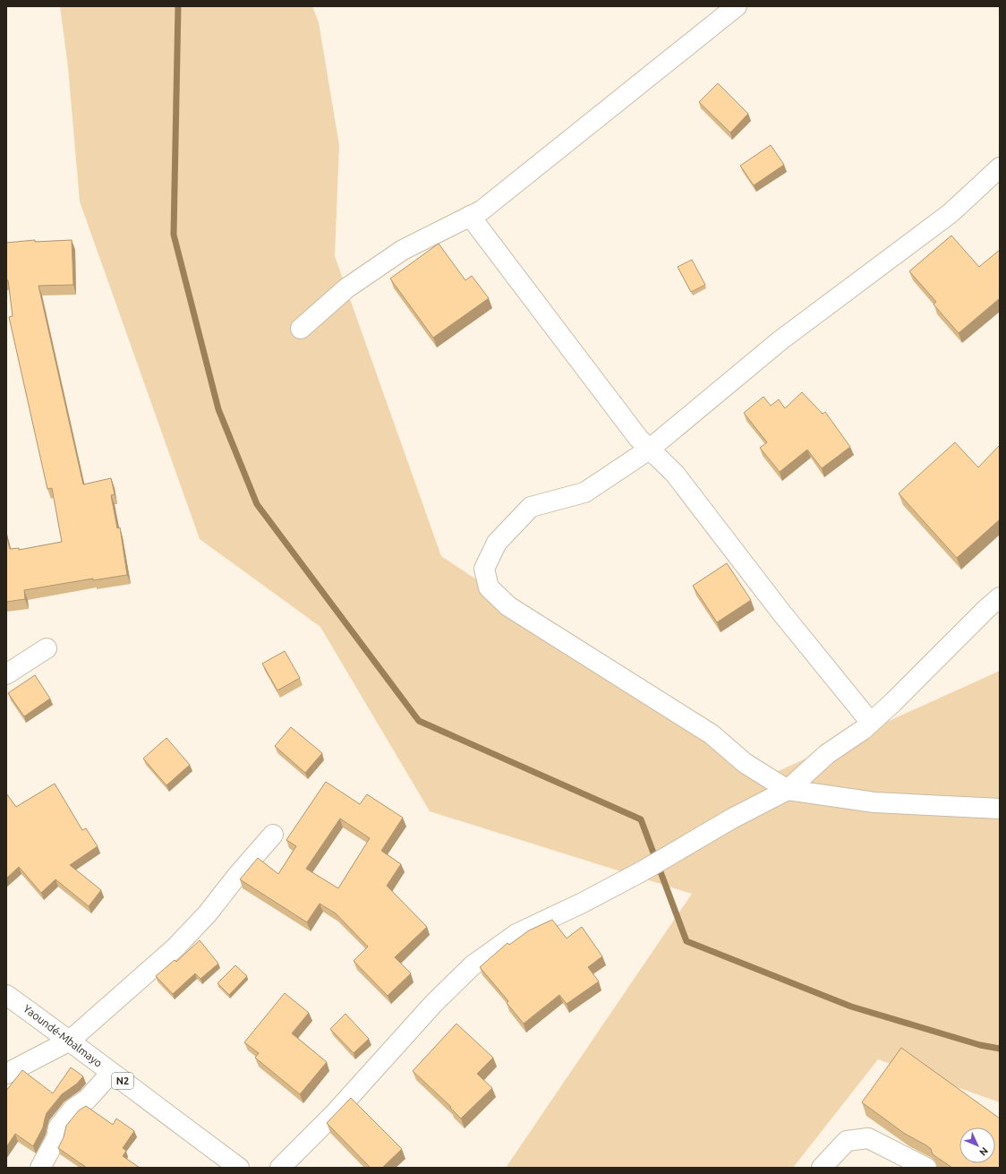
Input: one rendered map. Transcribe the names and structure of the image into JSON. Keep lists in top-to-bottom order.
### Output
{
  "streets": {
    "main road": ["Yaoundé-Mbalmayo", "N2"]
  },
  "north": "bottom right"
}
